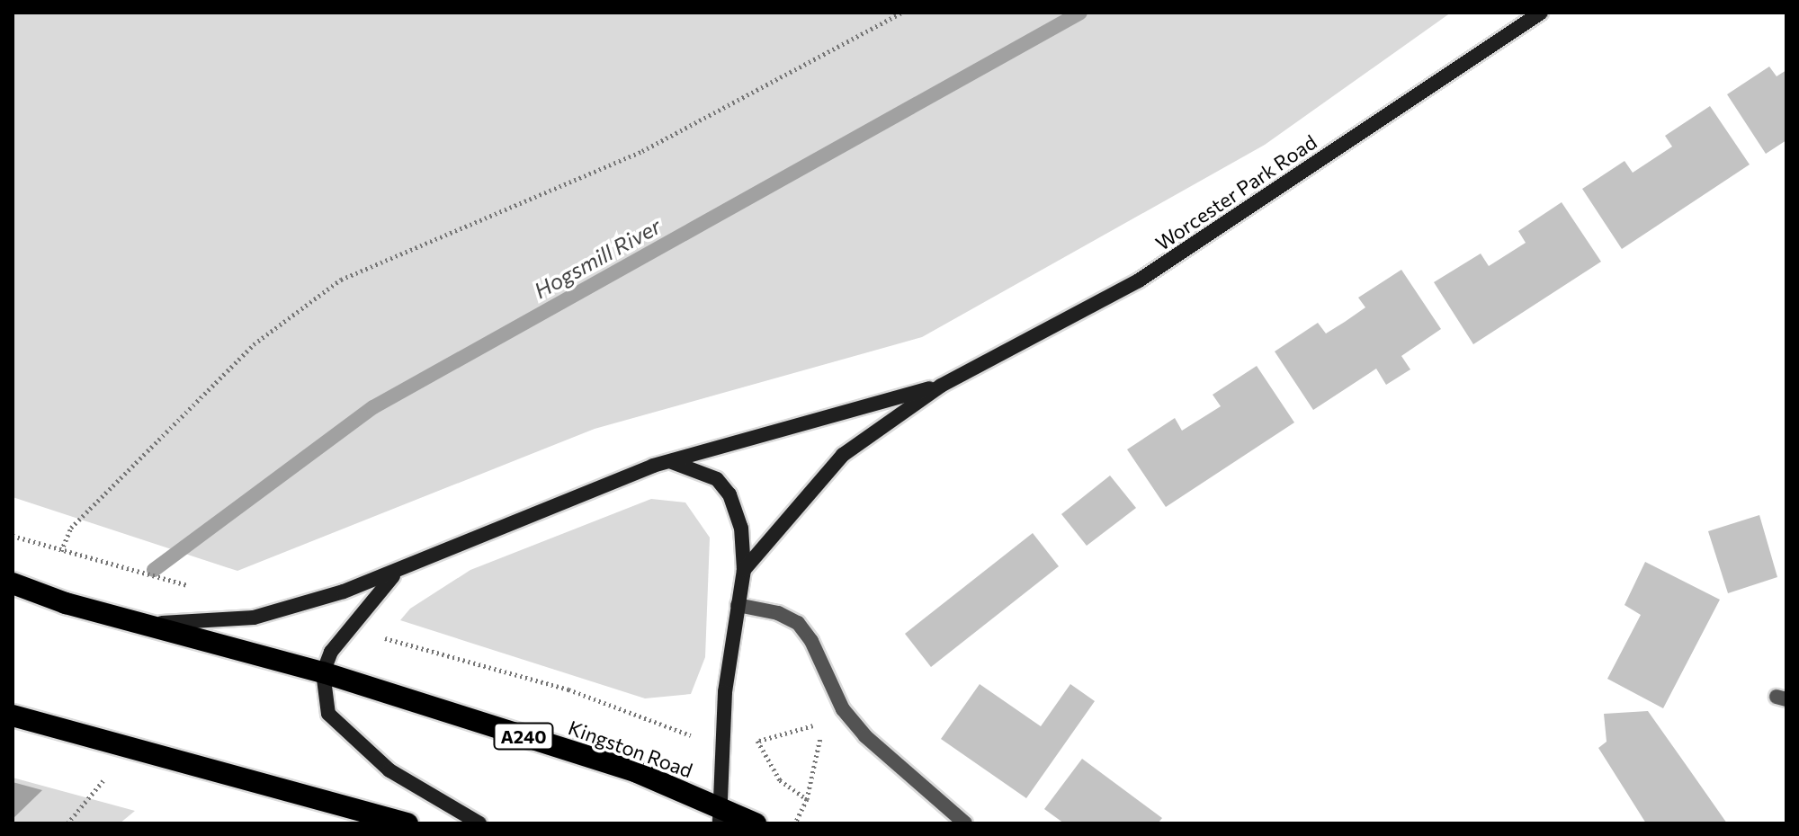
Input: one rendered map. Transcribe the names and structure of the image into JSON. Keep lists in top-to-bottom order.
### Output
{
  "streets": {
    "highway": ["A240", "Kingston Road"],
    "main road": ["Worcester Park Road"]
  },
  "crossings": [
    ["A240", "Kingston Road"]
  ],
  "water": ["Hogsmill River"]
}
